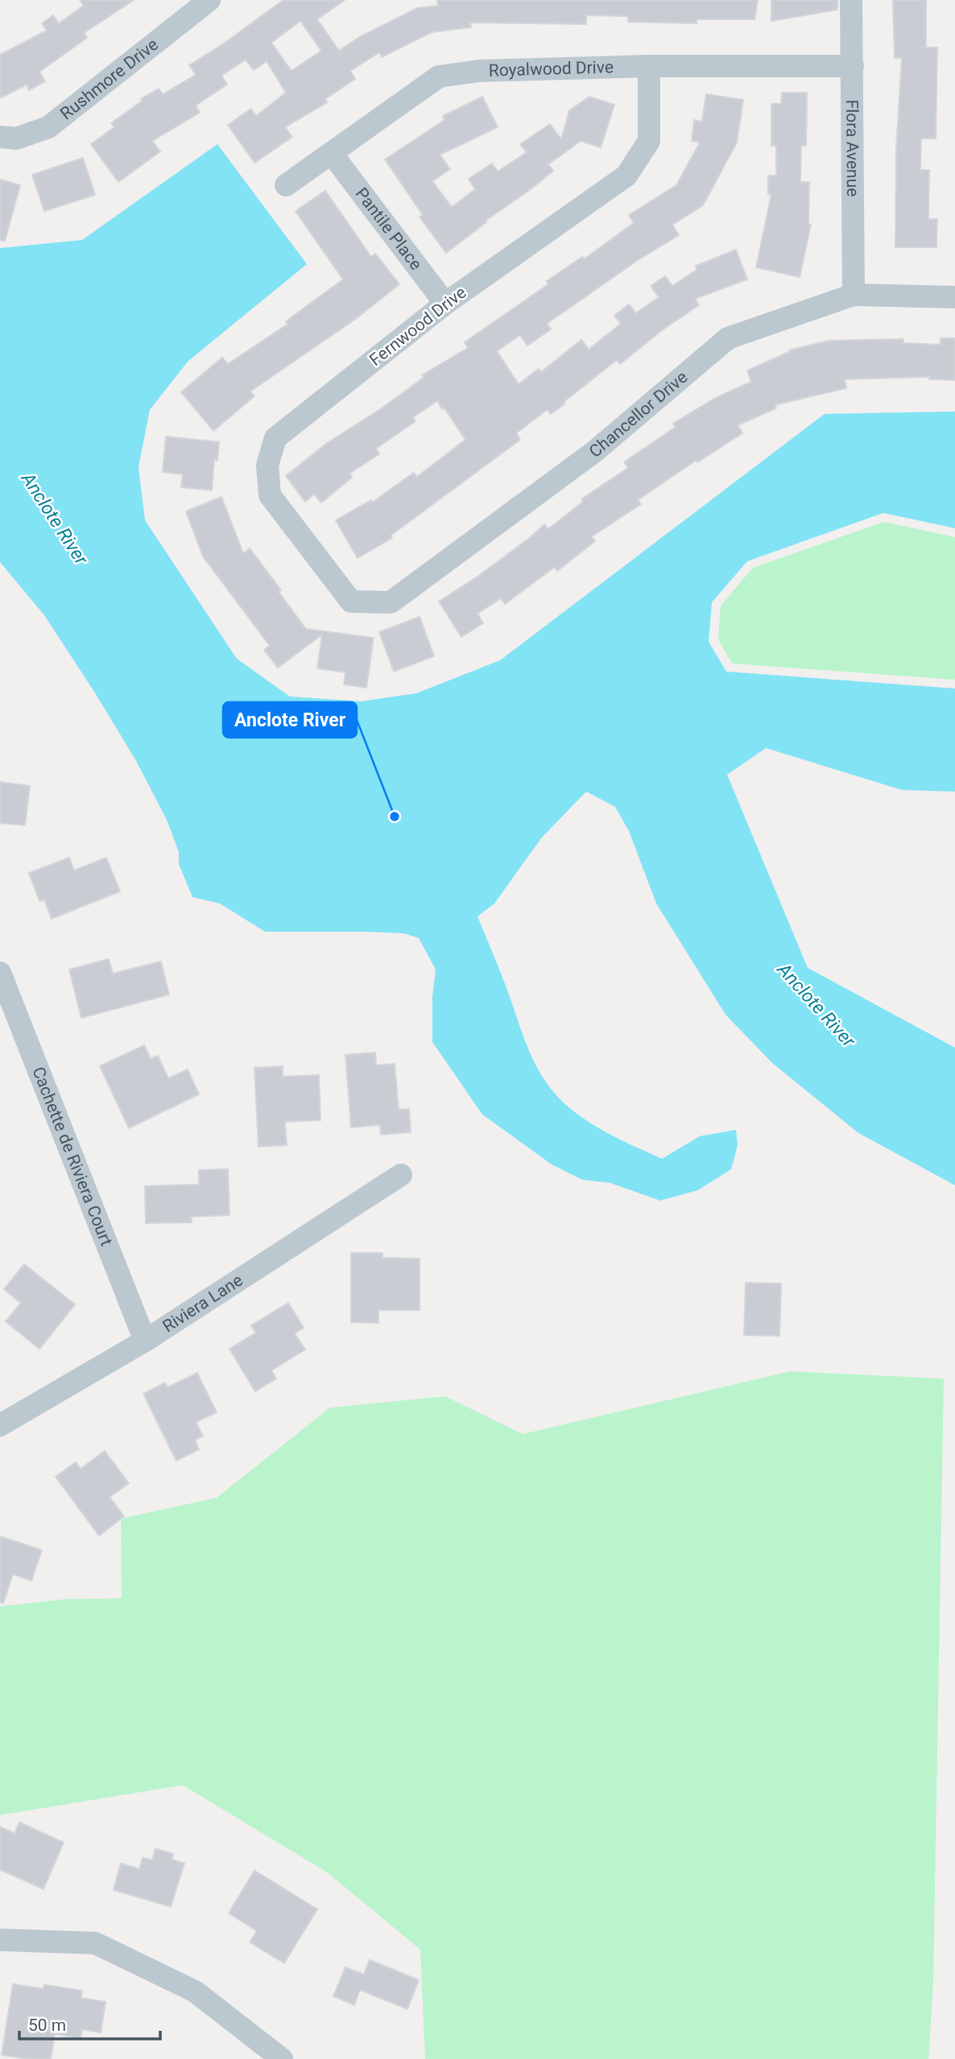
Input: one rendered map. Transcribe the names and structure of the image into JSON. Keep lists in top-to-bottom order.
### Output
{
  "streets": {
    "street": [
      "Royalwood Drive",
      "Rushmore Drive",
      "Flora Avenue",
      "Pantile Place",
      "Fernwood Drive",
      "Chancellor Drive",
      "Cachette de Riviera Court",
      "Riviera Lane"
    ]
  },
  "crossings": [
    ["Royalwood Drive", "Flora Avenue"],
    ["Royalwood Drive", "Pantile Place"],
    ["Royalwood Drive", "Fernwood Drive"],
    ["Flora Avenue", "Chancellor Drive"],
    ["Pantile Place", "Fernwood Drive"],
    ["Fernwood Drive", "Chancellor Drive"],
    ["Cachette de Riviera Court", "Riviera Lane"]
  ],
  "water": ["Anclote River"],
  "places": ["Anclote River"],
  "scale_bar": "50 m"
}
